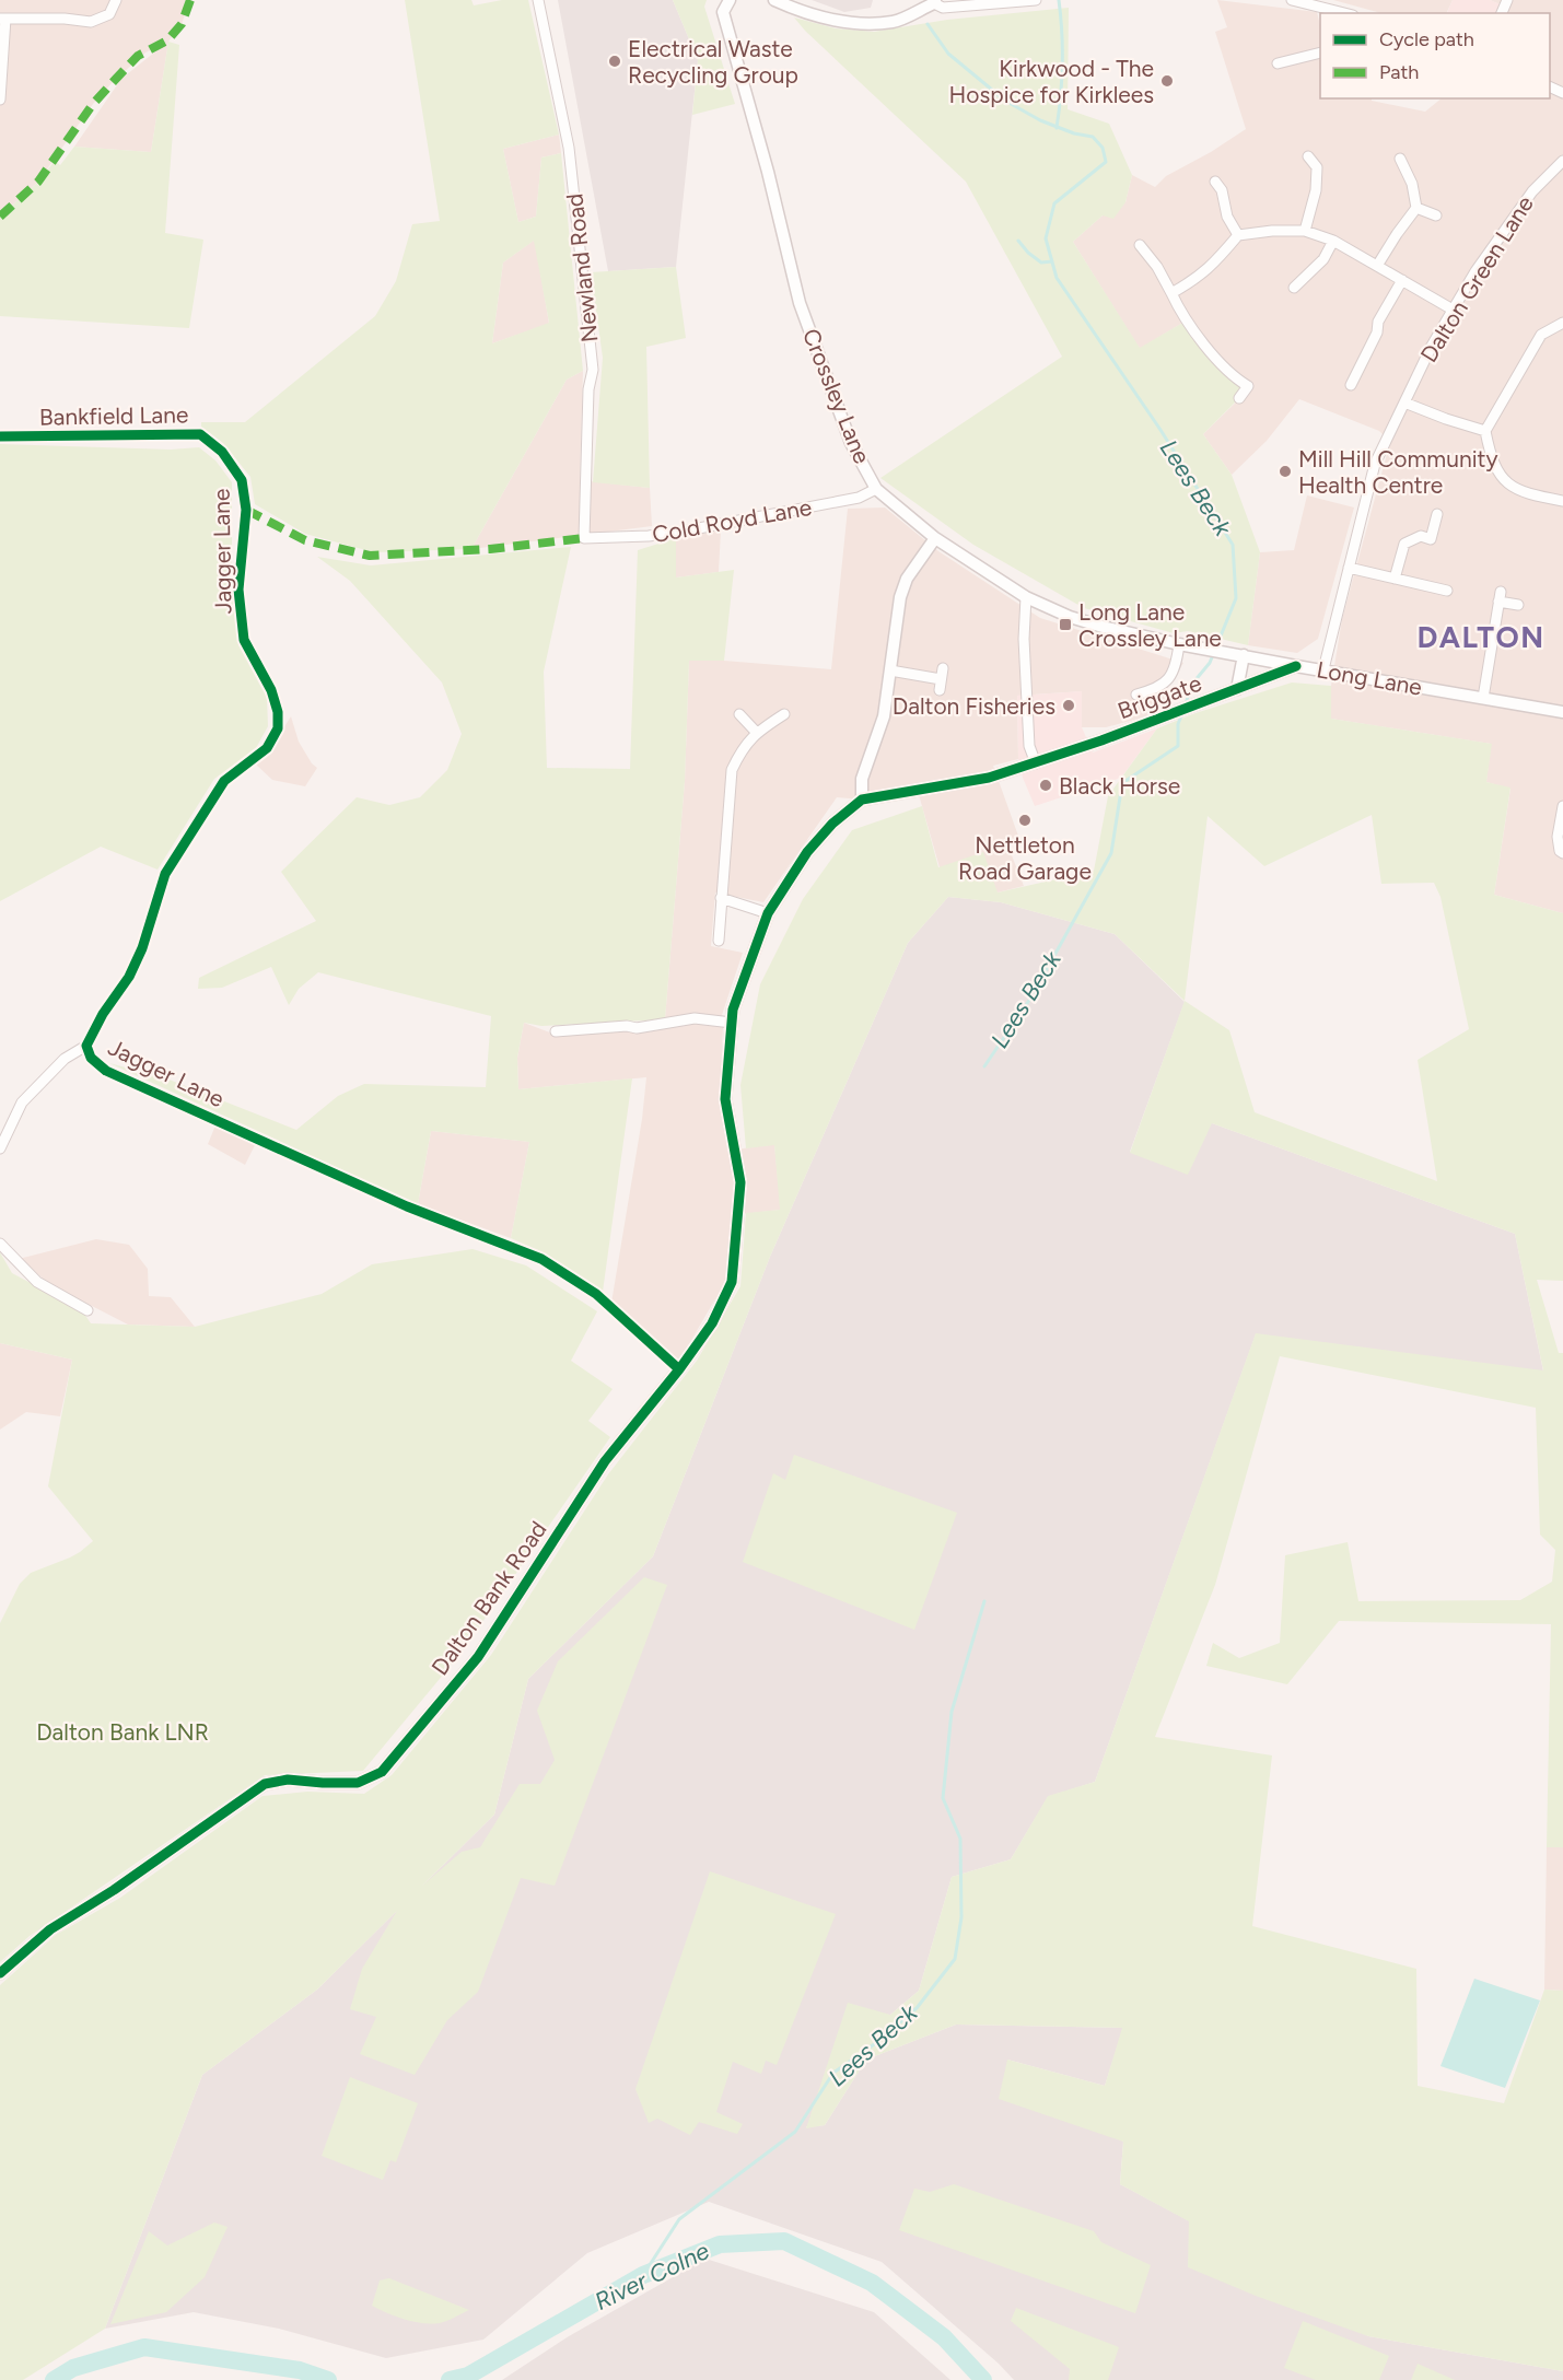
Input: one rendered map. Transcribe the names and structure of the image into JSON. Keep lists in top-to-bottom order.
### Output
{
  "streets": {
    "street": [
      "Newland Road",
      "Dalton Green Lane",
      "Crossley Lane",
      "Bankfield Lane",
      "Cold Royd Lane",
      "Jagger Lane",
      "Long Lane",
      "Briggate",
      "Dalton Bank Road"
    ]
  },
  "crossings": [
    ["Newland Road", "Cold Royd Lane"],
    ["Dalton Green Lane", "Long Lane"],
    ["Crossley Lane", "Cold Royd Lane"],
    ["Crossley Lane", "Long Lane"],
    ["Bankfield Lane", "Jagger Lane"],
    ["Jagger Lane", "Dalton Bank Road"],
    ["Long Lane", "Briggate"],
    ["Briggate", "Dalton Bank Road"]
  ],
  "districts": ["DALTON"],
  "water": ["Lees Beck", "River Colne"],
  "parks": ["Dalton Bank LNR"],
  "places": {
    "other": [
      "Electrical Waste Recycling Group",
      "Kirkwood - The Hospice for Kirklees",
      "Mill Hill Community Health Centre",
      "Dalton Fisheries",
      "Black Horse",
      "Nettleton Road Garage"
    ],
    "transit": ["Long Lane Crossley Lane"]
  },
  "legend": ["Cycle path", "Path"]
}
